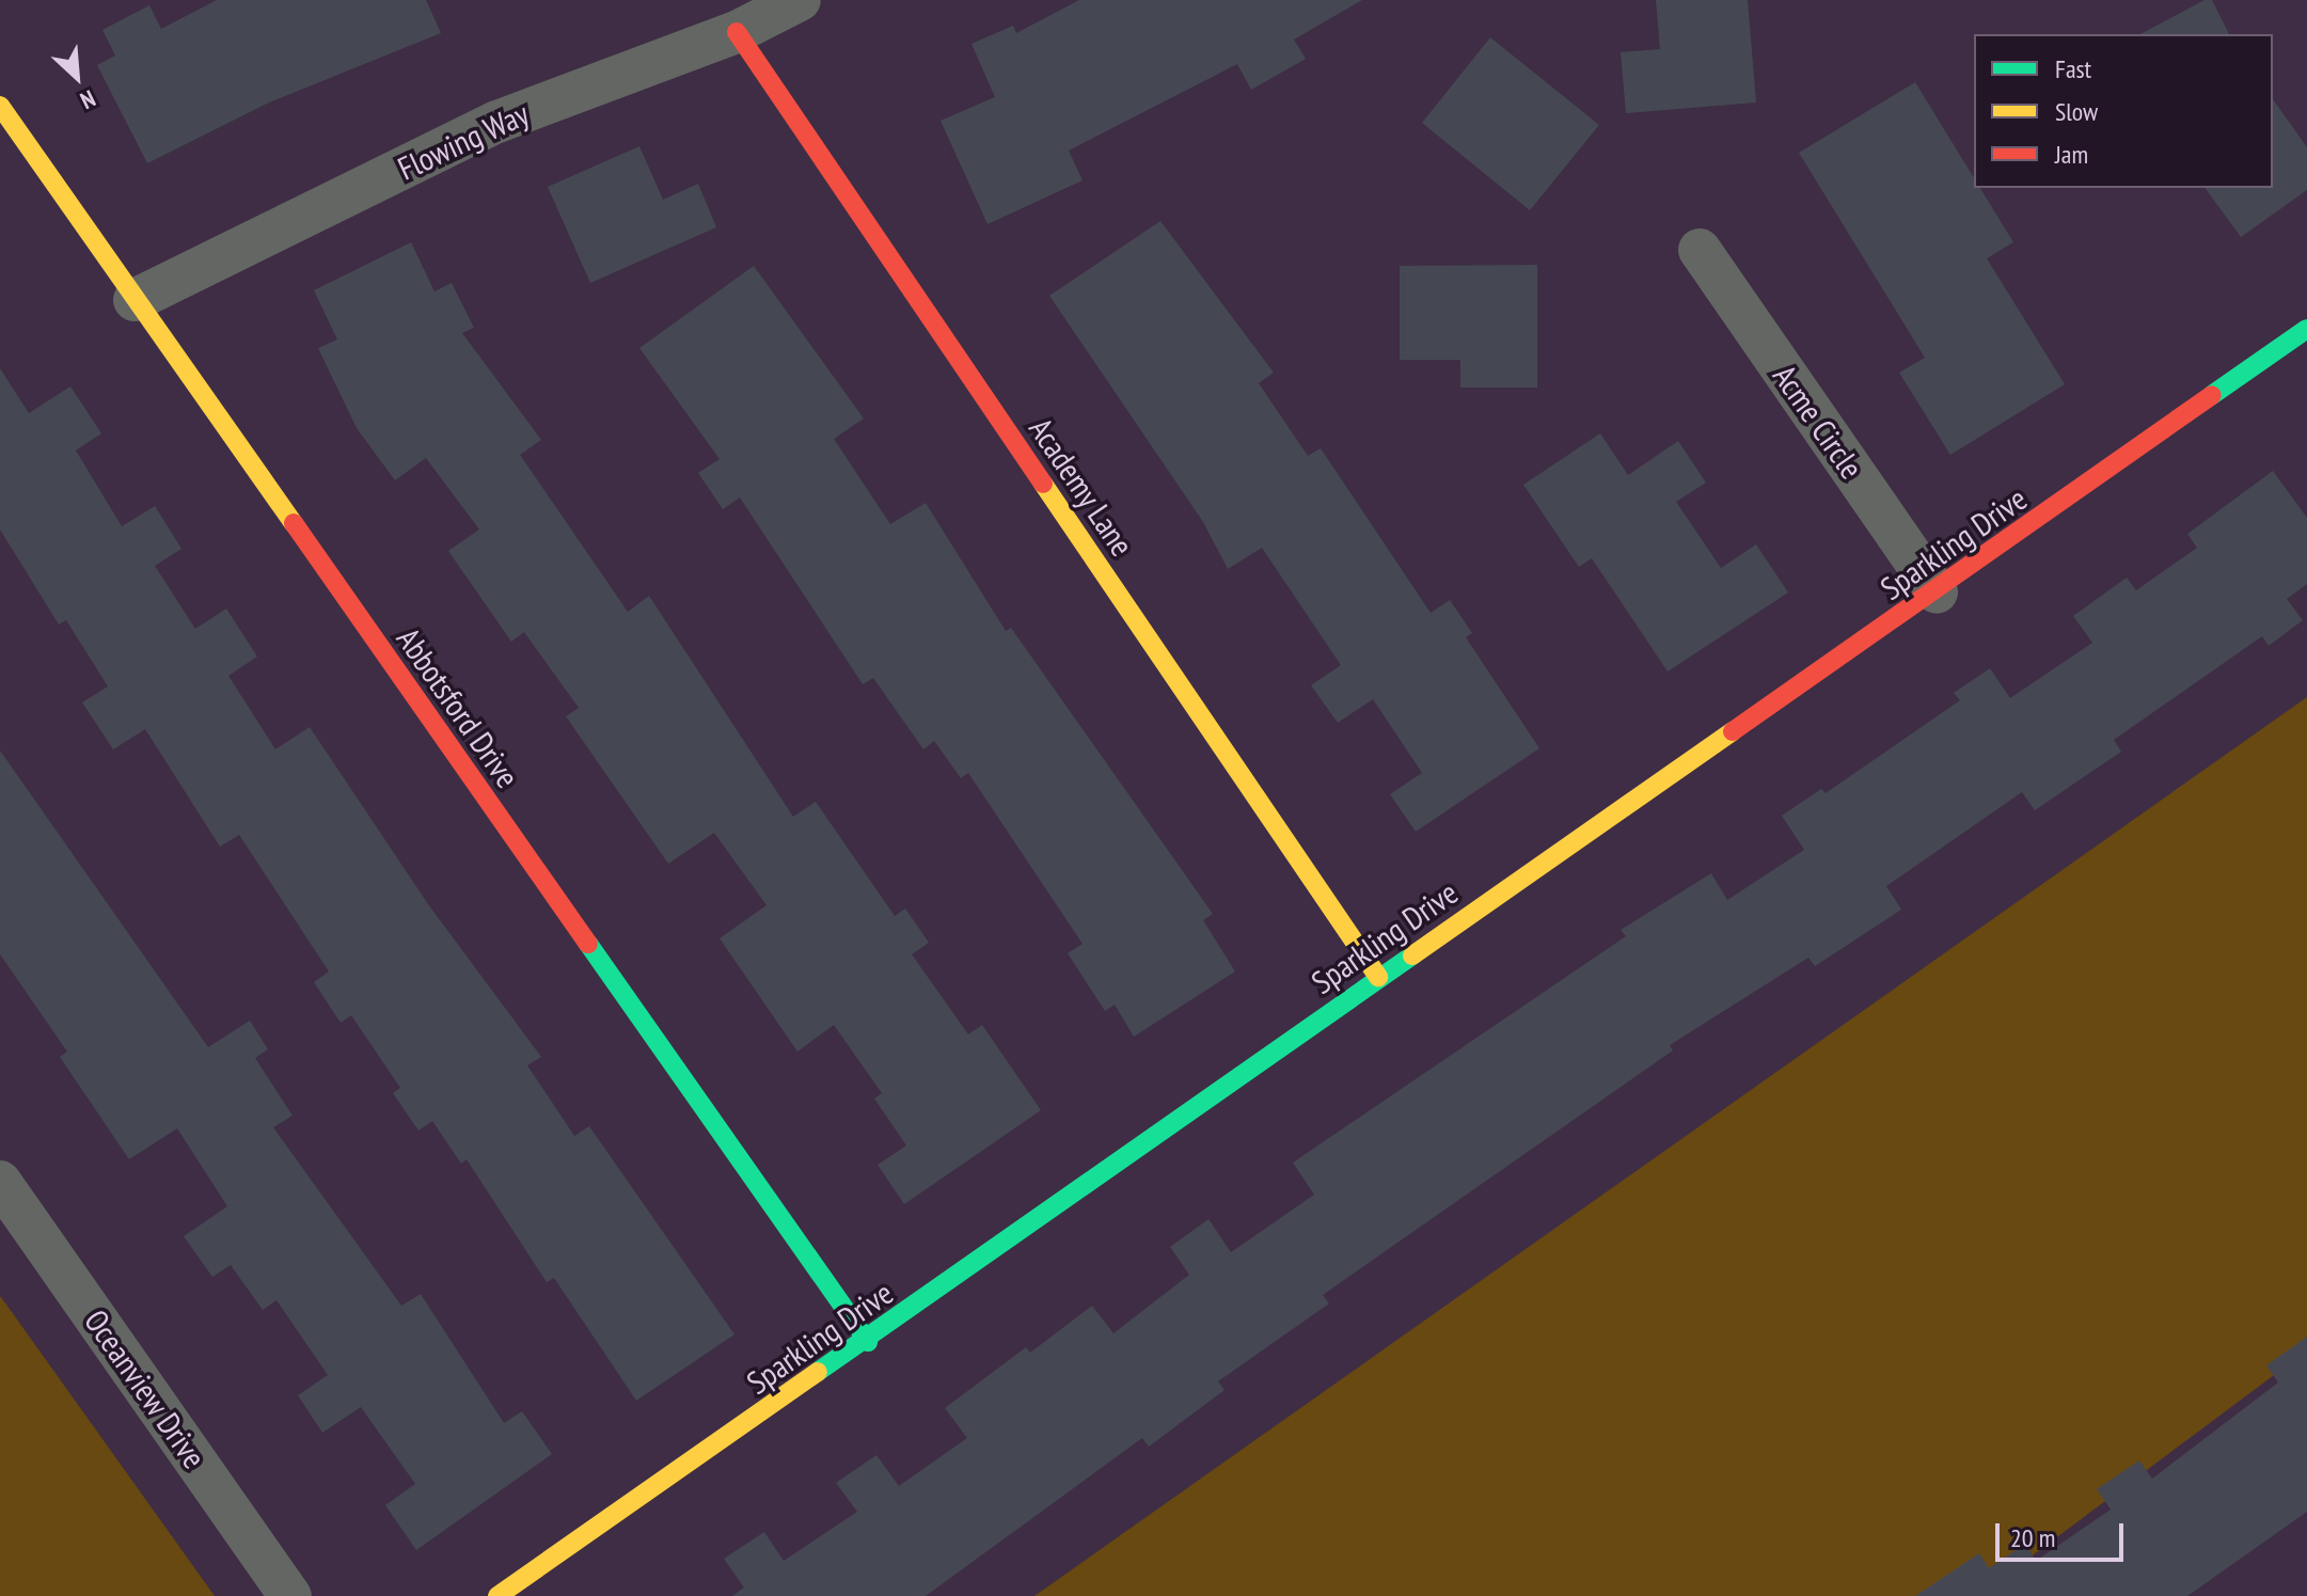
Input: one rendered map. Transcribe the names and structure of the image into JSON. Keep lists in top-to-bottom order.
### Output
{
  "streets": {
    "street": [
      "Flowing Way",
      "Acme Circle",
      "Academy Lane",
      "Sparkling Drive",
      "Abbotsford Drive",
      "Oceanview Drive"
    ]
  },
  "crossings": [
    ["Flowing Way", "Academy Lane"],
    ["Flowing Way", "Abbotsford Drive"],
    ["Acme Circle", "Sparkling Drive"],
    ["Academy Lane", "Sparkling Drive"],
    ["Sparkling Drive", "Abbotsford Drive"]
  ],
  "legend": ["Fast", "Slow", "Jam"],
  "scale_bar": "20 m",
  "north": "bottom right"
}
